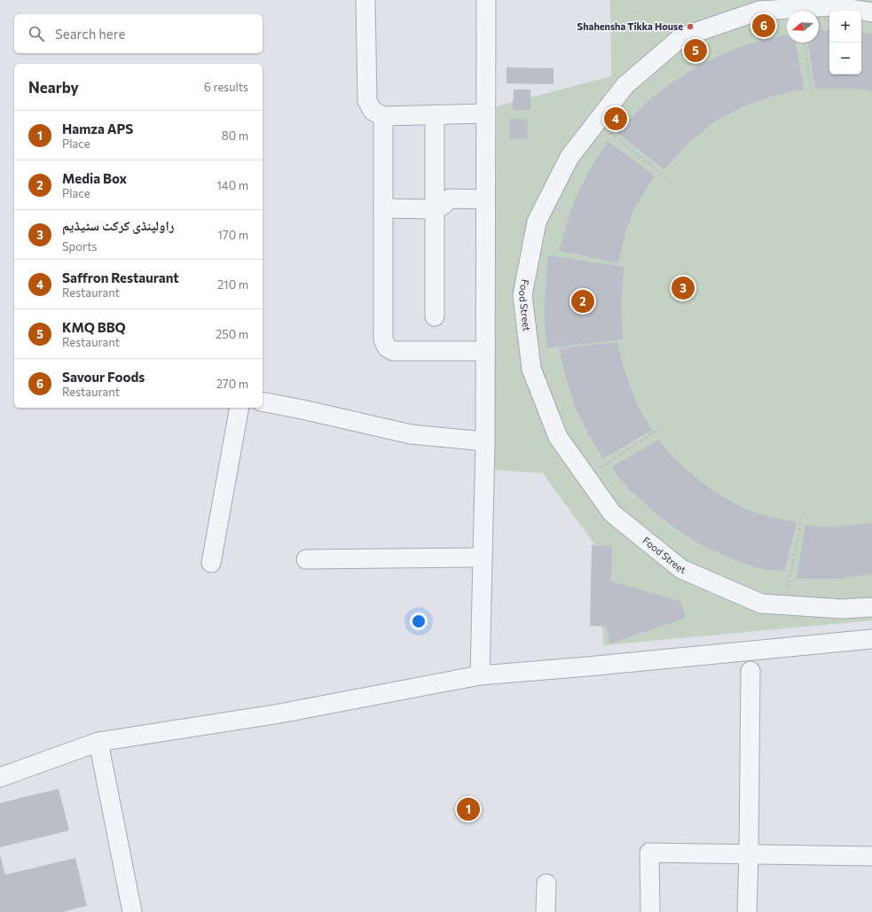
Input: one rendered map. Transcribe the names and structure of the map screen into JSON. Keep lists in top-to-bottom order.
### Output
{
  "streets": {
    "street": ["Food Street"]
  },
  "places": ["Shahensha Tikka House"],
  "north": "left",
  "page": {
    "map_buttons": ["+", "−"],
    "pins": [
      "6",
      "5",
      "4",
      "3",
      "2",
      "1"
    ],
    "search": "Search here",
    "heading": ["Nearby", "6 results"],
    "list": [
      {
        "mark": "1",
        "name": "Hamza APS",
        "note": "Place",
        "value": "80 m"
      },
      {
        "mark": "2",
        "name": "Media Box",
        "note": "Place",
        "value": "140 m"
      },
      {
        "mark": "3",
        "name": "راولپنڈی کرکٹ سٹیڈیم",
        "note": "Sports",
        "value": "170 m"
      },
      {
        "mark": "4",
        "name": "Saffron Restaurant",
        "note": "Restaurant",
        "value": "210 m"
      },
      {
        "mark": "5",
        "name": "KMQ BBQ",
        "note": "Restaurant",
        "value": "250 m"
      },
      {
        "mark": "6",
        "name": "Savour Foods",
        "note": "Restaurant",
        "value": "270 m"
      }
    ]
  }
}
